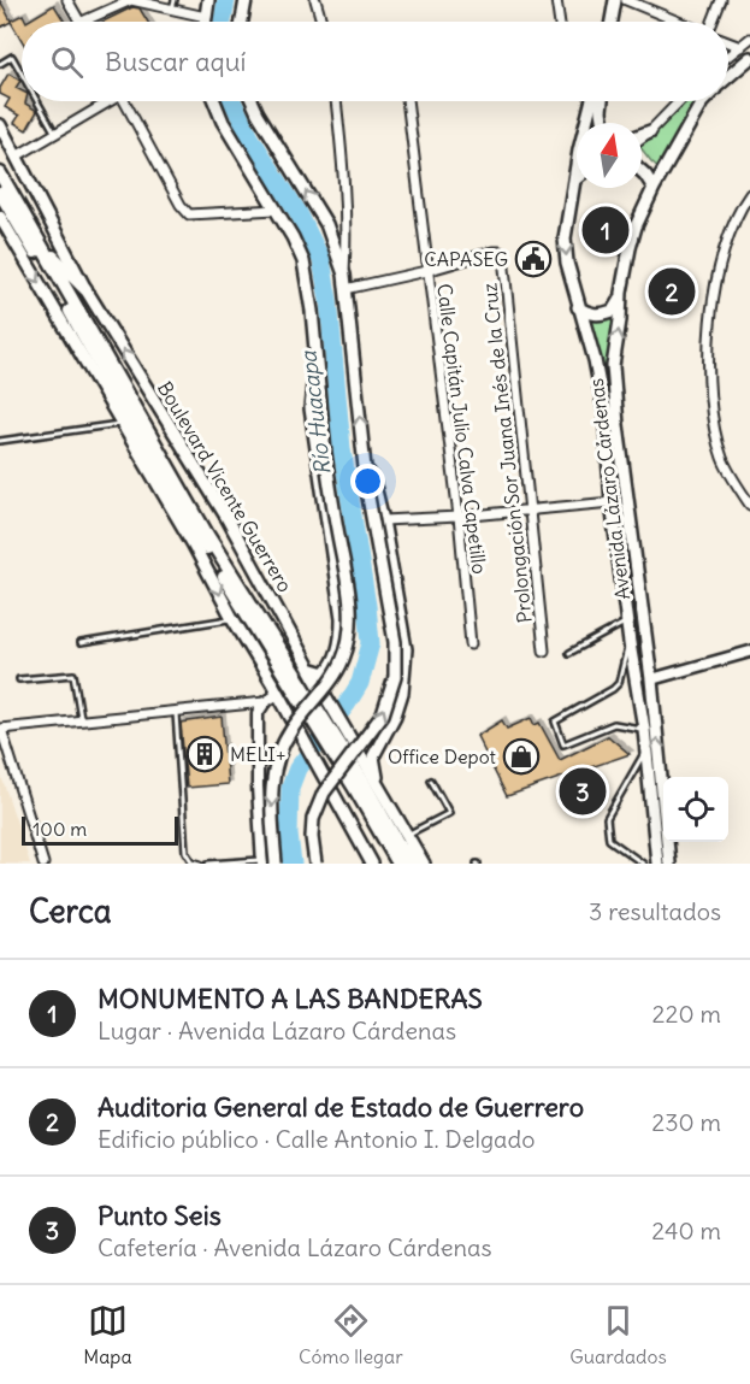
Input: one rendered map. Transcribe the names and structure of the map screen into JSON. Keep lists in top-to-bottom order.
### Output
{
  "streets": {
    "highway": ["Boulevard Vicente Guerrero"],
    "main road": ["Avenida Lázaro Cárdenas"],
    "street": ["Calle Capitán Julio Calva Capetillo", "Prolongación Sor Juana Inés de la Cruz"]
  },
  "crossings": [
    ["Calle Capitán Julio Calva Capetillo", "Prolongación Sor Juana Inés de la Cruz"]
  ],
  "water": ["Río Huacapa"],
  "places": {
    "public building": ["CAPASEG"],
    "building": ["MELI+"],
    "shop": ["Office Depot"]
  },
  "scale_bar": "100 m",
  "north": "top",
  "page": {
    "search": "Buscar aquí",
    "pins": ["1", "2", "3"],
    "scale": "100 m",
    "heading": ["Cerca", "3 resultados"],
    "list": [
      {
        "mark": "1",
        "name": "MONUMENTO A LAS BANDERAS",
        "note": "Lugar · Avenida Lázaro Cárdenas",
        "value": "220 m"
      },
      {
        "mark": "2",
        "name": "Auditoria General de Estado de Guerrero",
        "note": "Edificio público · Calle Antonio I. Delgado",
        "value": "230 m"
      },
      {
        "mark": "3",
        "name": "Punto Seis",
        "note": "Cafetería · Avenida Lázaro Cárdenas",
        "value": "240 m"
      }
    ],
    "nav": ["Mapa", "Cómo llegar", "Guardados"]
  }
}
